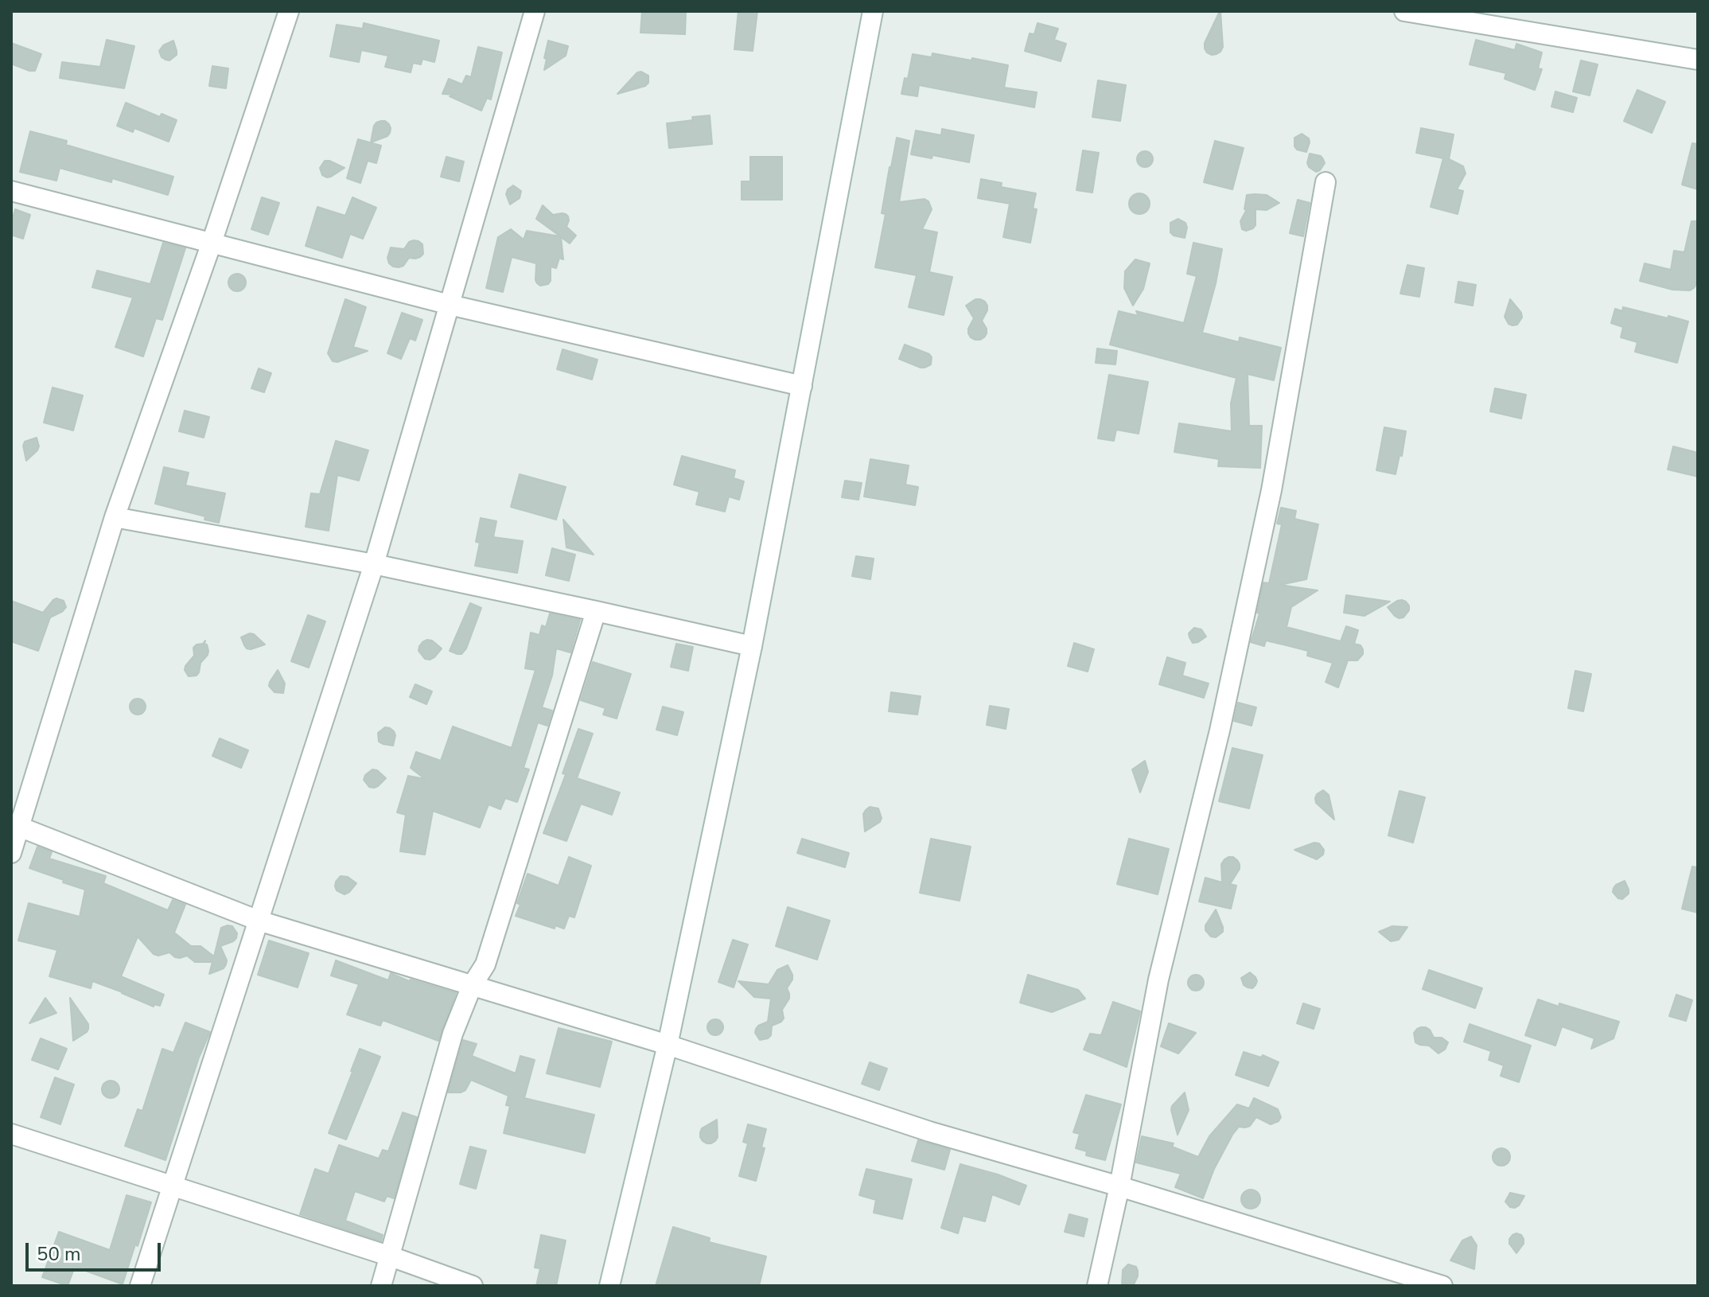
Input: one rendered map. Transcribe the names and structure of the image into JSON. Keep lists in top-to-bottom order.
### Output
{
  "scale_bar": "50 m"
}
